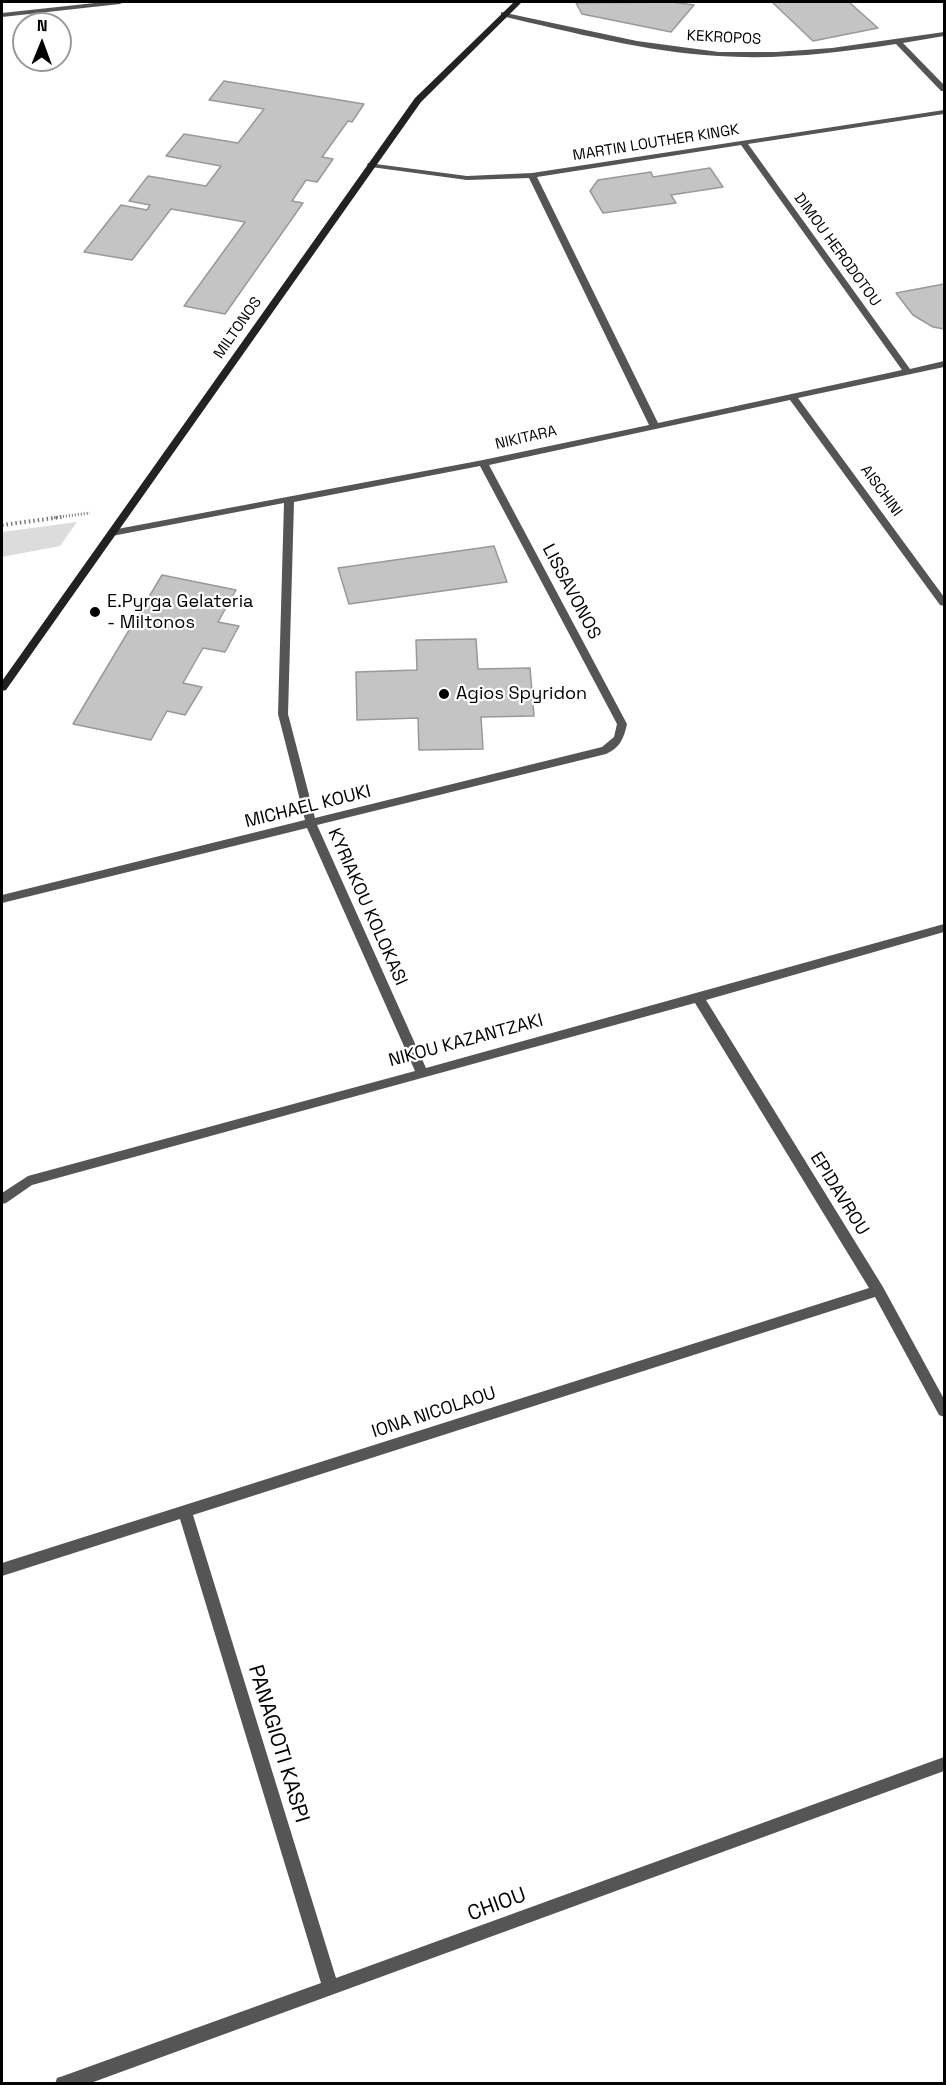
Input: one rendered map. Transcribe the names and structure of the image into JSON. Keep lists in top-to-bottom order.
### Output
{
  "streets": {
    "street": [
      "KEKROPOS",
      "MARTIN LOUTHER KINGK",
      "DIMOU HERODOTOU",
      "MILTONOS",
      "NIKITARA",
      "AISCHINI",
      "LISSAVONOS",
      "MICHAEL KOUKI",
      "KYRIAKOU KOLOKASI",
      "NIKOU KAZANTZAKI",
      "EPIDAVROU",
      "IONA NICOLAOU",
      "PANAGIOTI KASPI",
      "CHIOU"
    ]
  },
  "crossings": [
    ["KEKROPOS", "MILTONOS"],
    ["MARTIN LOUTHER KINGK", "DIMOU HERODOTOU"],
    ["MARTIN LOUTHER KINGK", "MILTONOS"],
    ["DIMOU HERODOTOU", "NIKITARA"],
    ["MILTONOS", "NIKITARA"],
    ["NIKITARA", "AISCHINI"],
    ["NIKITARA", "LISSAVONOS"],
    ["NIKITARA", "KYRIAKOU KOLOKASI"],
    ["LISSAVONOS", "MICHAEL KOUKI"],
    ["MICHAEL KOUKI", "KYRIAKOU KOLOKASI"],
    ["KYRIAKOU KOLOKASI", "NIKOU KAZANTZAKI"],
    ["NIKOU KAZANTZAKI", "EPIDAVROU"],
    ["EPIDAVROU", "IONA NICOLAOU"],
    ["IONA NICOLAOU", "PANAGIOTI KASPI"],
    ["PANAGIOTI KASPI", "CHIOU"]
  ],
  "places": ["E.Pyrga Gelateria - Miltonos", "Agios Spyridon"],
  "north": "top"
}
